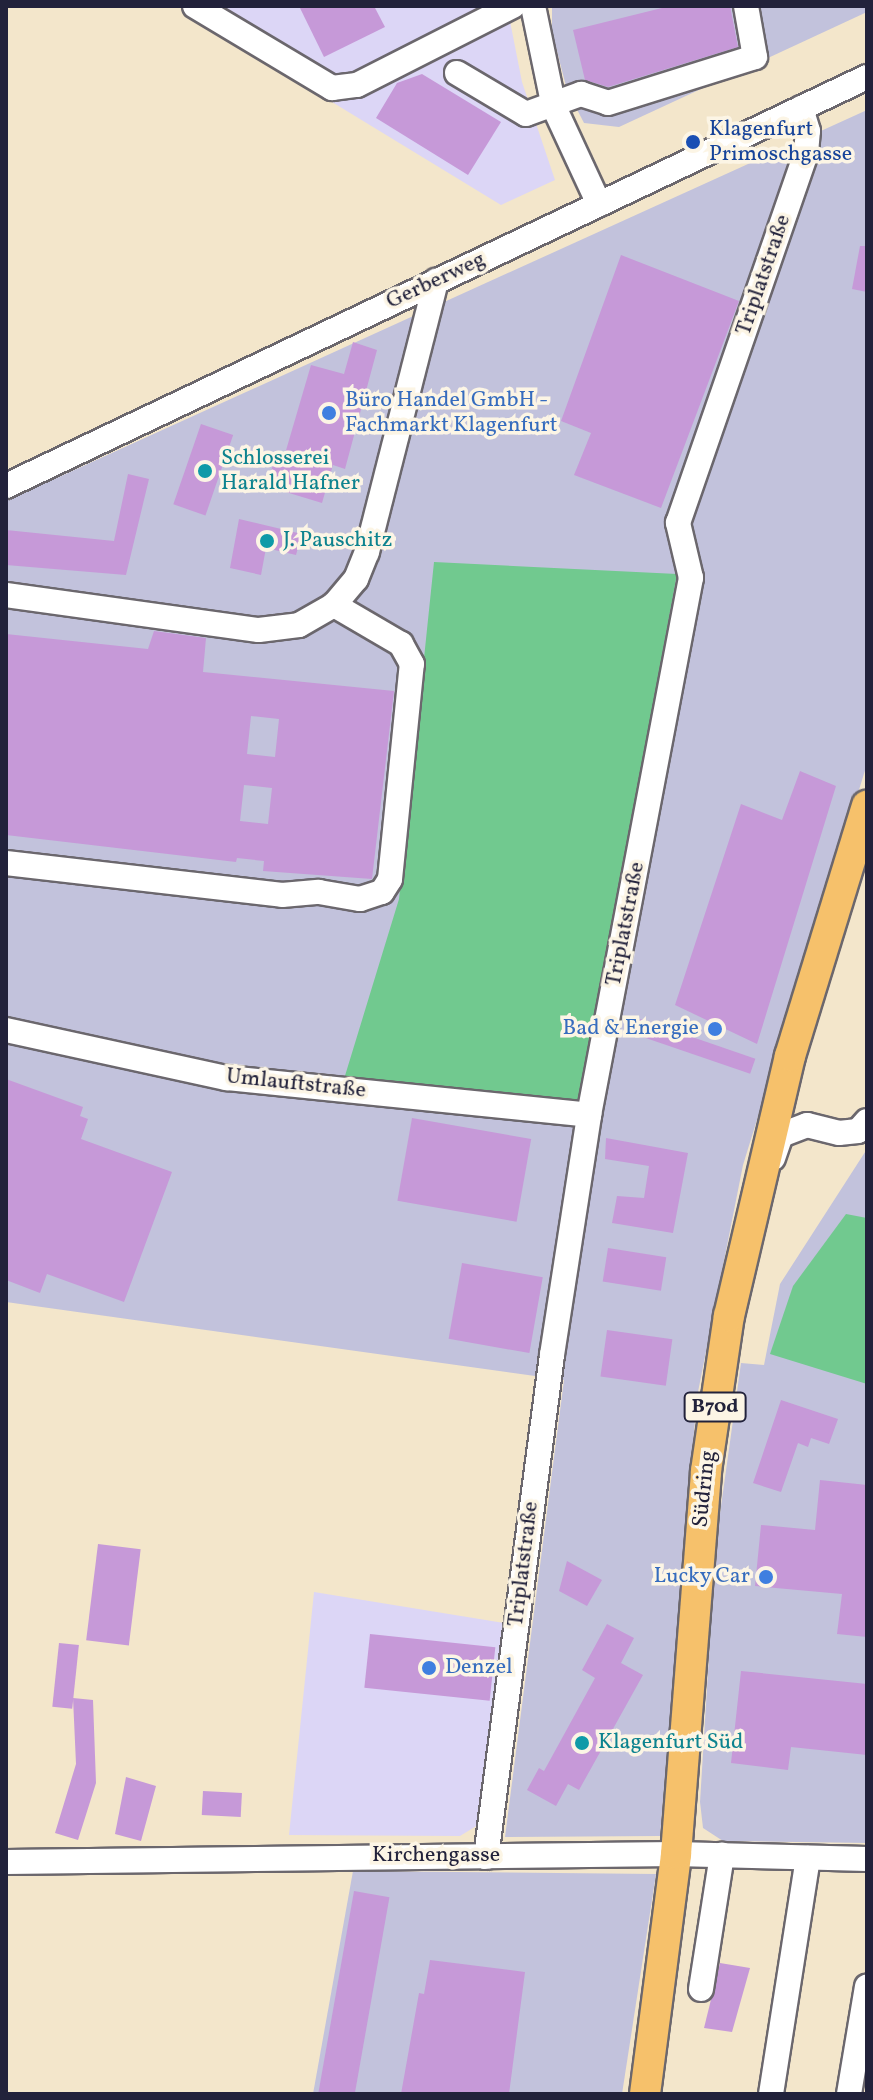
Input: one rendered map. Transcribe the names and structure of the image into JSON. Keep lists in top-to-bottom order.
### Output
{
  "streets": {
    "main road": ["B70d", "Südring"],
    "street": [
      "Triplatstraße",
      "Gerberweg",
      "Umlauftstraße",
      "Kirchengasse"
    ]
  },
  "crossings": [
    ["Triplatstraße", "Gerberweg"],
    ["Triplatstraße", "Umlauftstraße"],
    ["Triplatstraße", "Kirchengasse"],
    ["Südring", "Kirchengasse"]
  ],
  "places": [
    "Klagenfurt Primoschgasse",
    "Büro Handel GmbH - Fachmarkt Klagenfurt",
    "Schlosserei Harald Hafner",
    "J. Pauschitz",
    "Bad & Energie",
    "Lucky Car",
    "Denzel",
    "Klagenfurt Süd"
  ]
}
